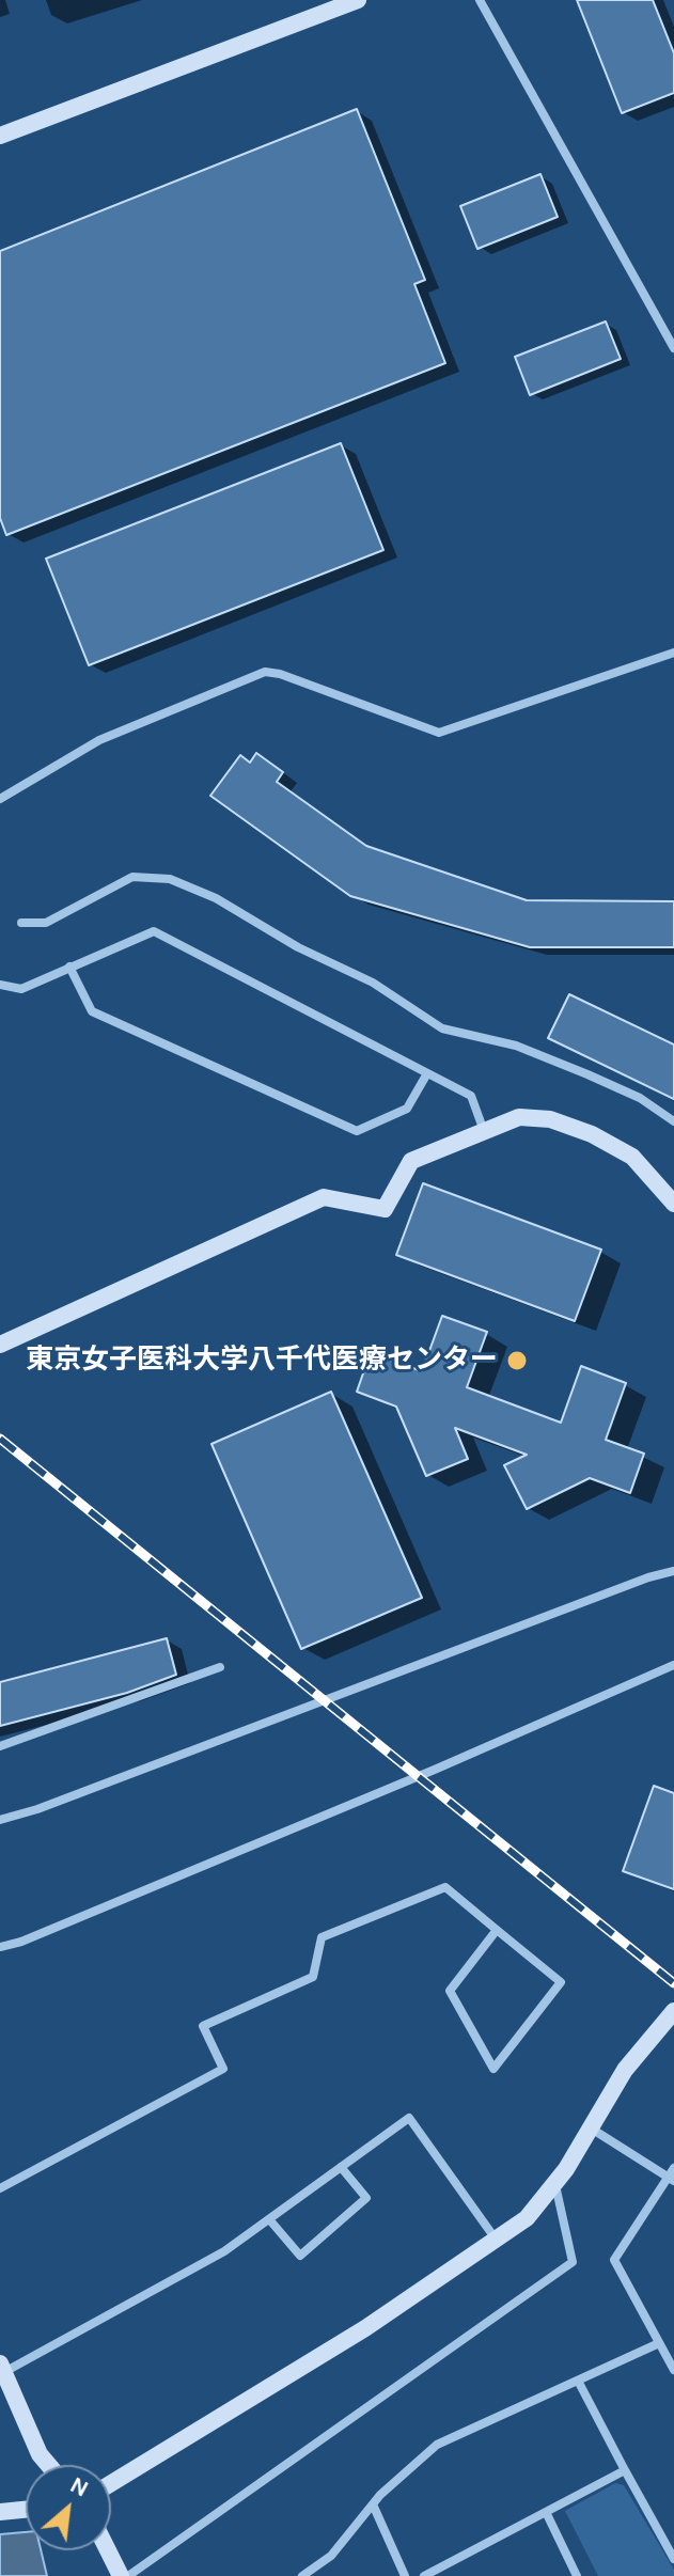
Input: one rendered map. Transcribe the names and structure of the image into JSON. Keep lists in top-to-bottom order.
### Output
{
  "places": ["東京女子医科大学八千代医療センター"],
  "north": "top right"
}
